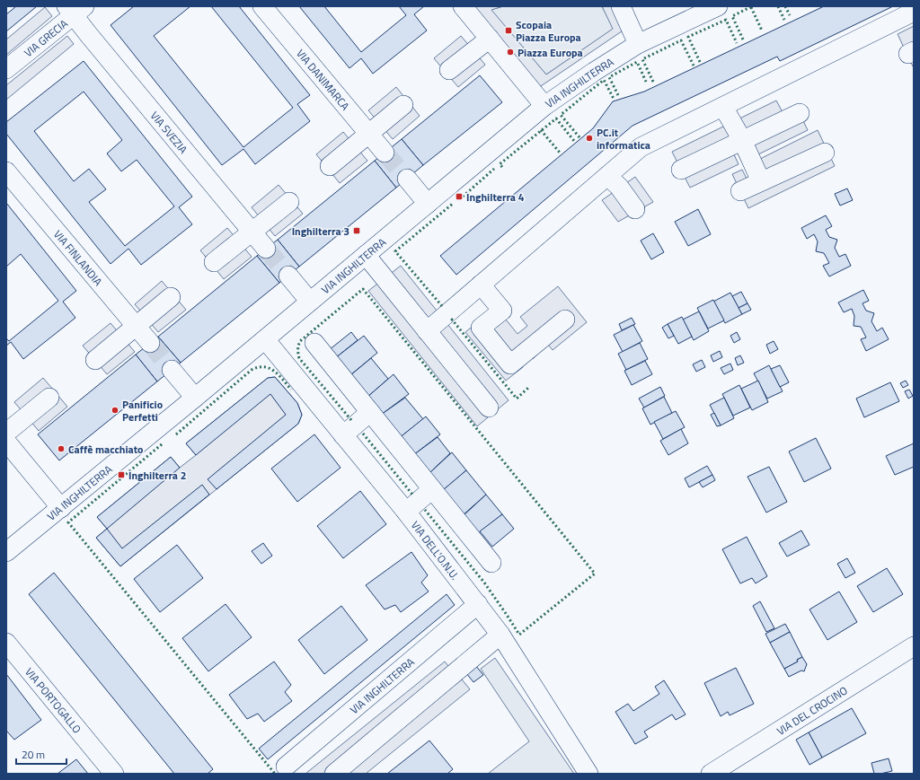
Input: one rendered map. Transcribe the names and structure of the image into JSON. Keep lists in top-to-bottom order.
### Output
{
  "streets": {
    "street": [
      "VIA GRECIA",
      "VIA DANIMARCA",
      "VIA INGHILTERRA",
      "VIA SVEZIA",
      "VIA FINLANDIA",
      "VIA DELL'O.N.U.",
      "VIA PORTOGALLO",
      "VIA DEL CROCINO"
    ]
  },
  "crossings": [
    ["VIA GRECIA", "VIA SVEZIA"],
    ["VIA INGHILTERRA", "VIA DELL'O.N.U."]
  ],
  "places": {
    "transit": [
      "Scopaia Piazza Europa",
      "Inghilterra 4",
      "Inghilterra 3",
      "Inghilterra 2"
    ],
    "other": [
      "Piazza Europa",
      "PC.it informatica",
      "Panificio Perfetti",
      "Caffè macchiato"
    ]
  },
  "scale_bar": "20 m"
}
